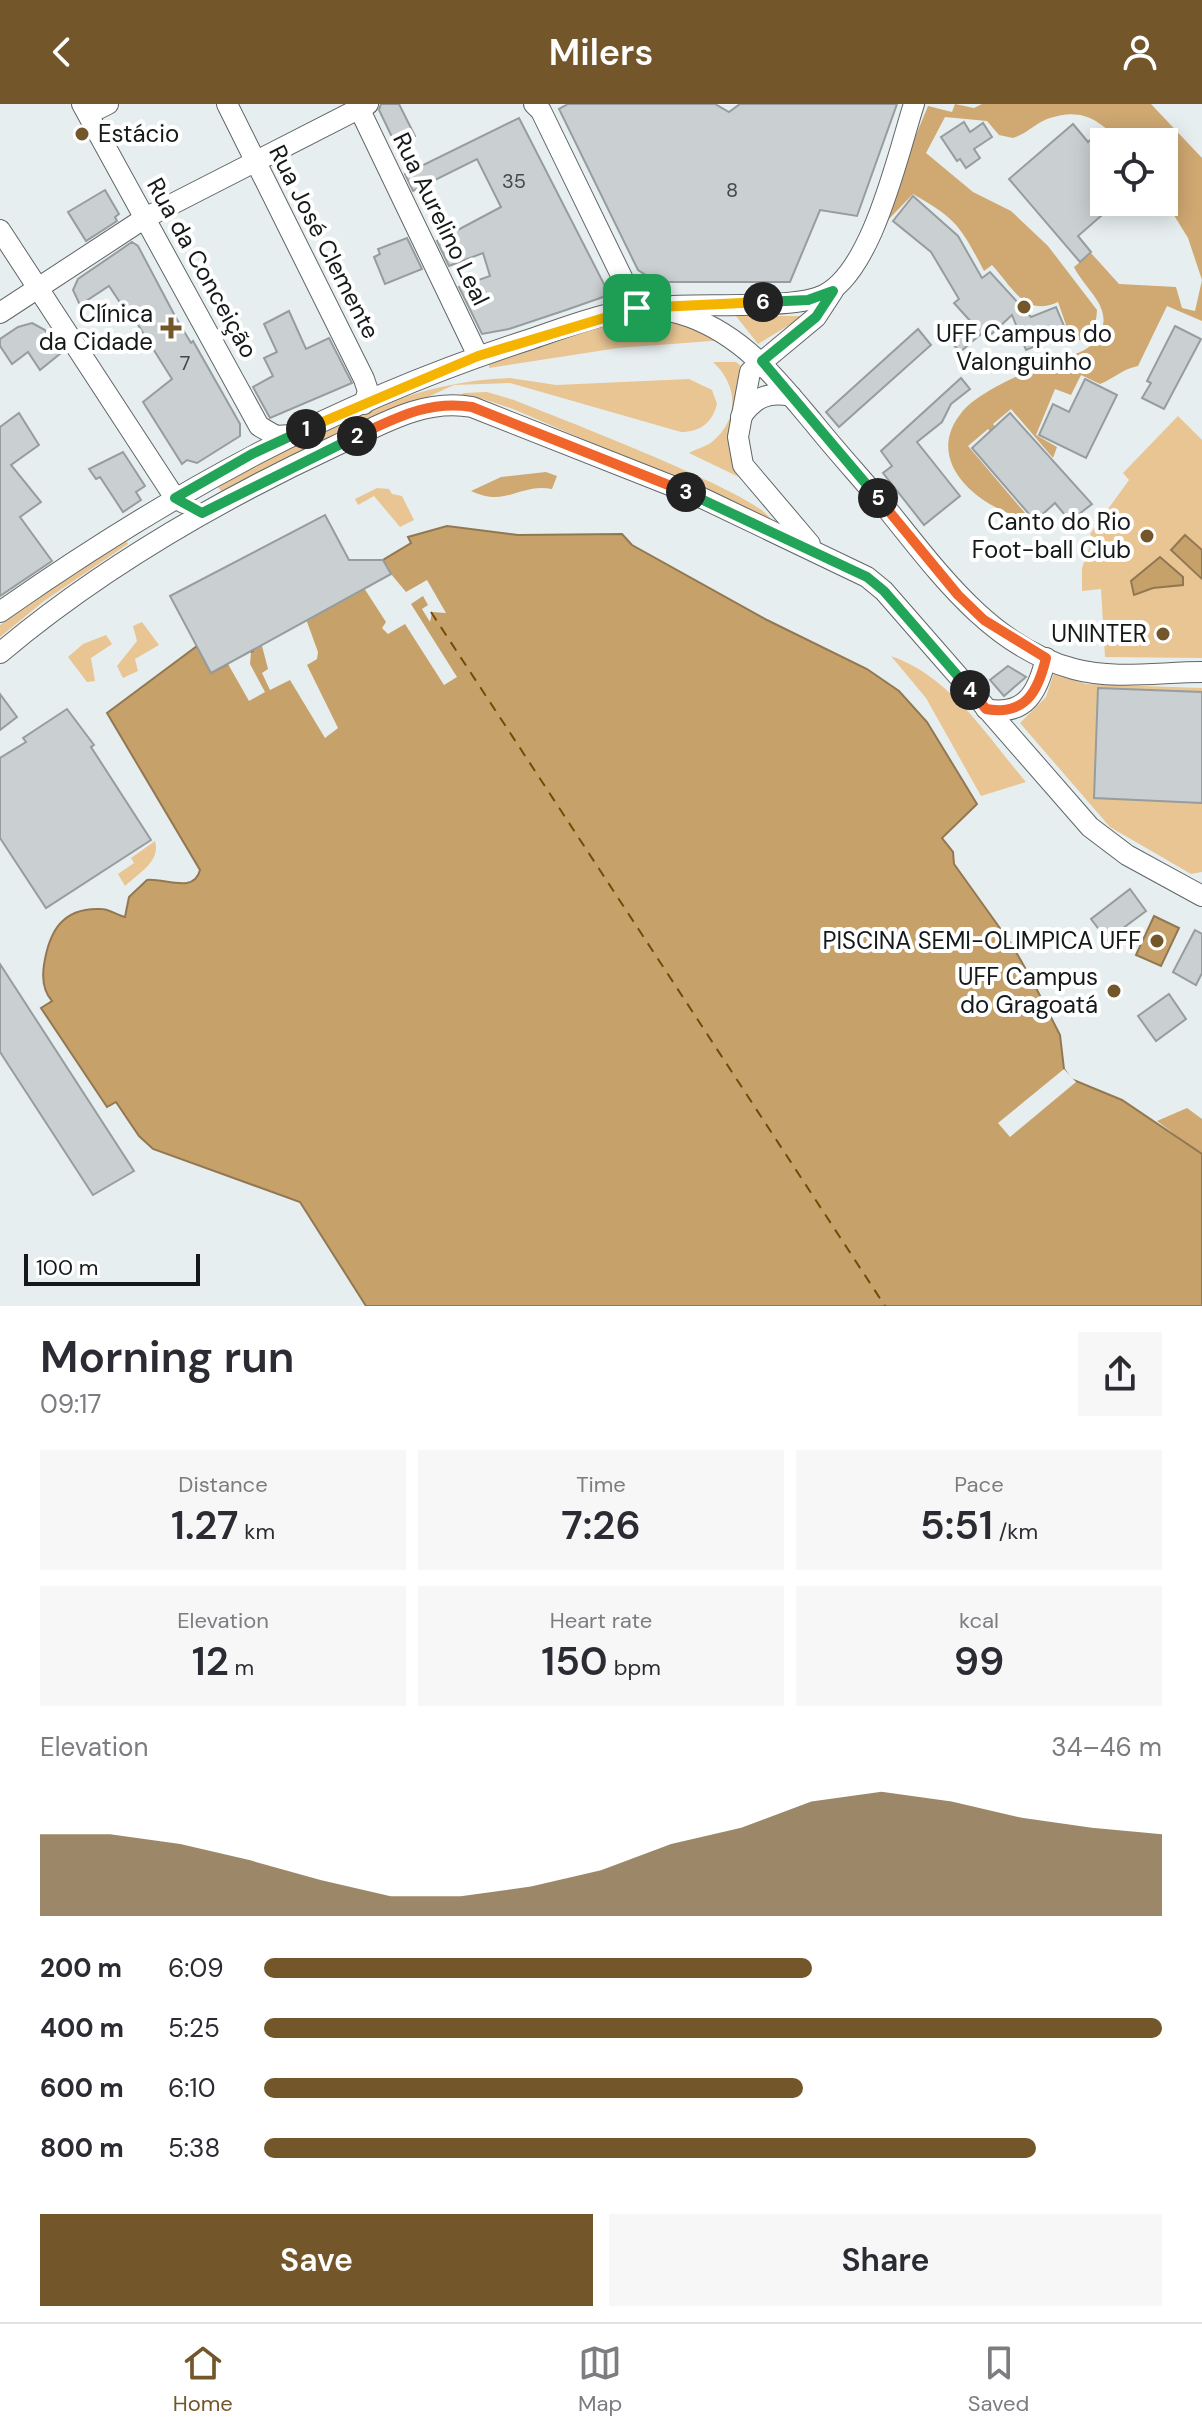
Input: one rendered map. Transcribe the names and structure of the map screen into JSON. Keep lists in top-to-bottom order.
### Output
{
  "streets": {
    "main road": ["Rua Aurelino Leal", "Rua José Clemente", "Rua da Conceição"]
  },
  "places": {
    "other": [
      "Estácio",
      "UFF Campus do Valonguinho",
      "Canto do Rio Foot-ball Club",
      "UNINTER",
      "PISCINA SEMI-OLIMPICA UFF",
      "UFF Campus do Gragoatá"
    ],
    "health": ["Clínica da Cidade"]
  },
  "house_numbers": ["35", "8", "7"],
  "scale_bar": "100 m",
  "page": {
    "header": "Milers",
    "pins": [
      "6",
      "1",
      "2",
      "3",
      "5",
      "4"
    ],
    "scale": "100 m",
    "heading": ["Morning run", "09:17"],
    "stats": [
      ["Distance", "1.27 km"],
      ["Time", "7:26"],
      ["Pace", "5:51 /km"],
      ["Elevation", "12 m"],
      ["Heart rate", "150 bpm"],
      ["kcal", "99"]
    ],
    "chart": ["Elevation", "34–46 m"],
    "list": [
      {
        "name": "200 m",
        "note": "6:09"
      },
      {
        "name": "400 m",
        "note": "5:25"
      },
      {
        "name": "600 m",
        "note": "6:10"
      },
      {
        "name": "800 m",
        "note": "5:38"
      }
    ],
    "buttons": ["Save", "Share"],
    "tabs": ["Home", "Map", "Saved"]
  }
}
